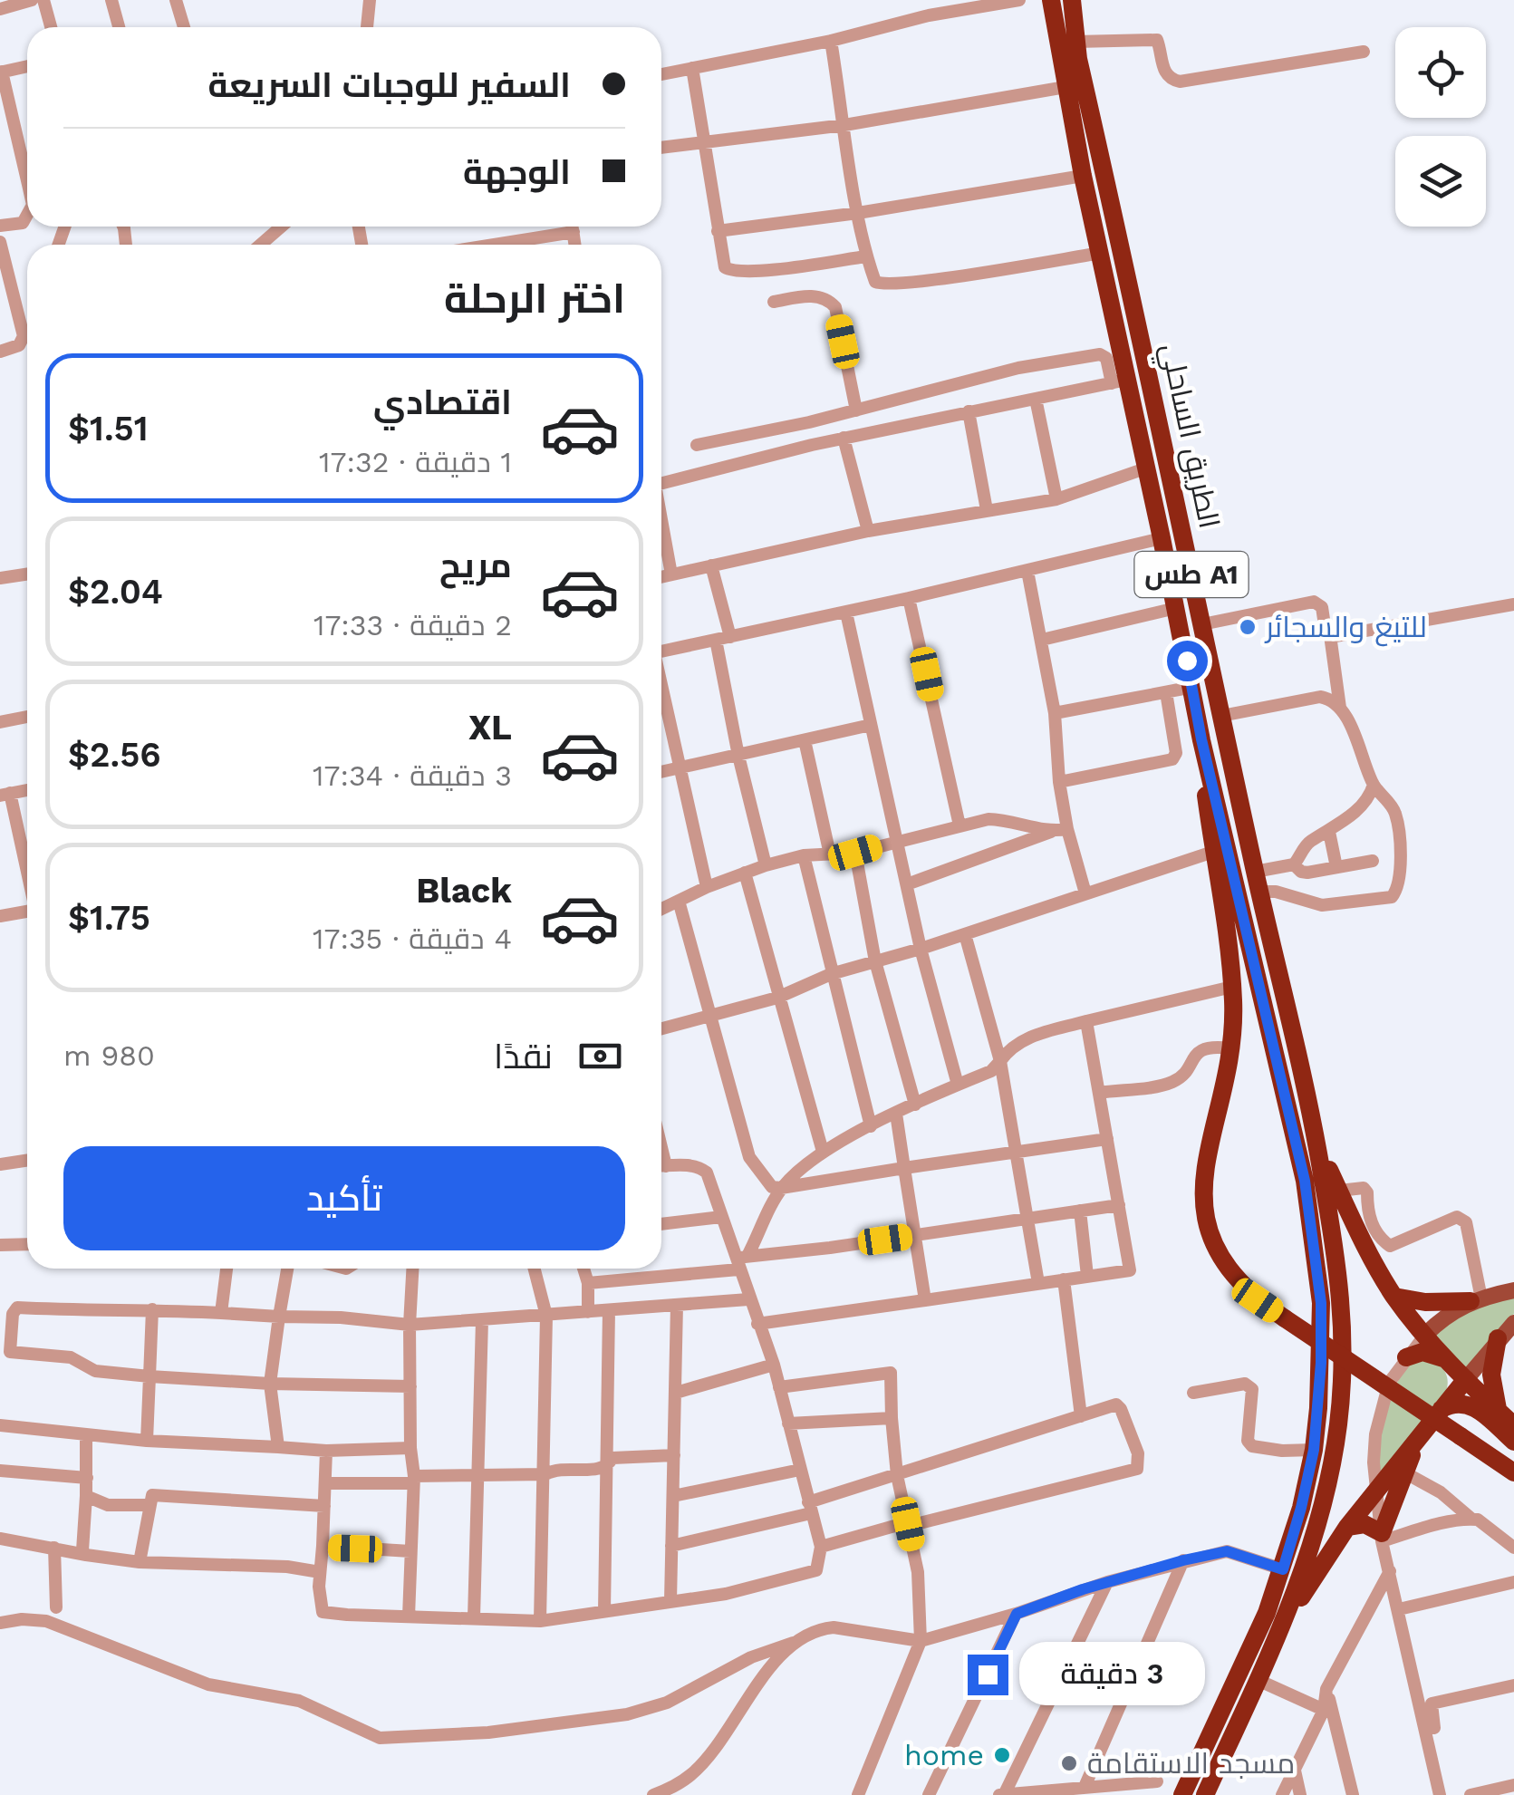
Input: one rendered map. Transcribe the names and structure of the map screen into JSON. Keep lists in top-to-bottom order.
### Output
{
  "streets": {
    "highway": ["الطريق الساحلي", "طس A1"]
  },
  "places": ["للتيغ والسجائر", "home", "مسجد الاستقامة"],
  "page": {
    "banner": ["السفير للوجبات السريعة", "الوجهة"],
    "heading": "اختر الرحلة",
    "list": [
      {
        "name": "اقتصادي",
        "note": "1 دقيقة · 17:32",
        "value": "$1.51"
      },
      {
        "name": "مريح",
        "note": "2 دقيقة · 17:33",
        "value": "$2.04"
      },
      {
        "name": "XL",
        "note": "3 دقيقة · 17:34",
        "value": "$2.56"
      },
      {
        "name": "Black",
        "note": "4 دقيقة · 17:35",
        "value": "$1.75"
      }
    ],
    "pay": ["نقدًا", "980 m"],
    "buttons": "تأكيد",
    "bubble": "3 دقيقة"
  }
}
